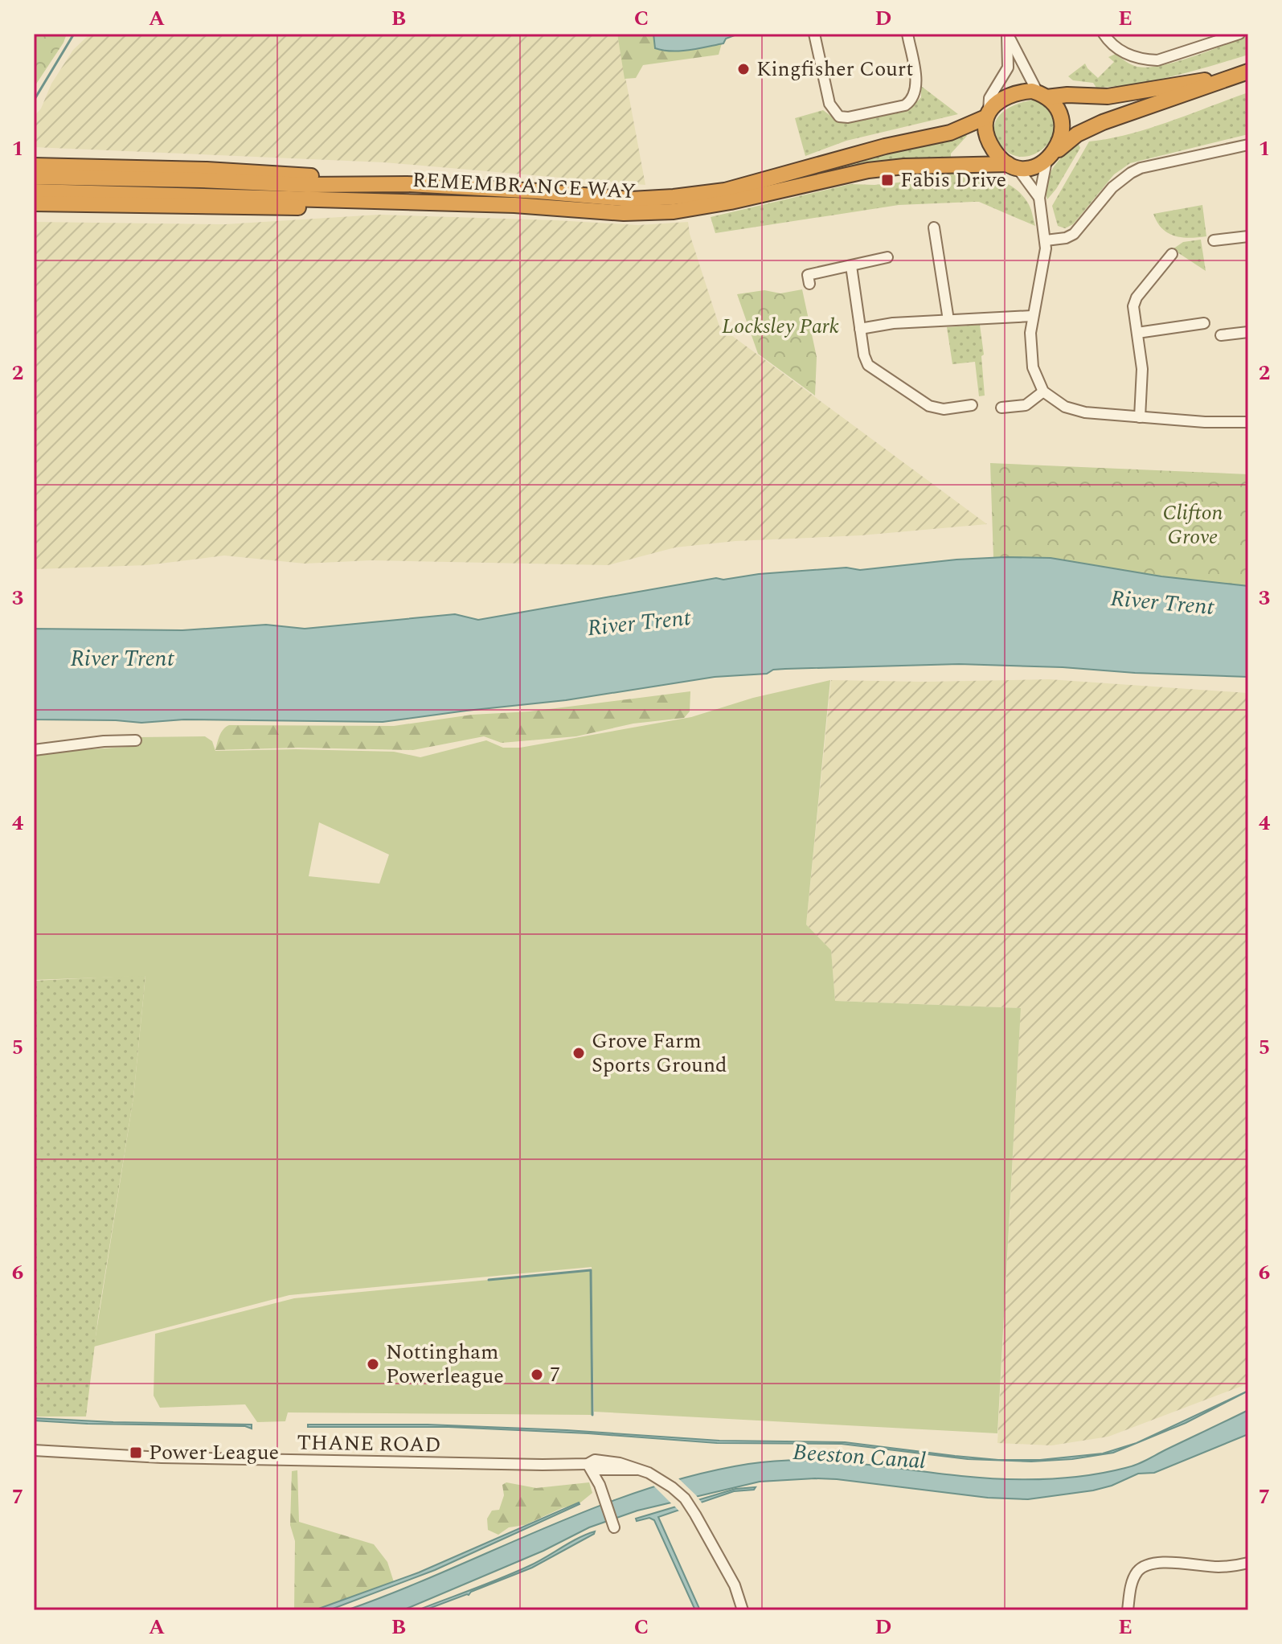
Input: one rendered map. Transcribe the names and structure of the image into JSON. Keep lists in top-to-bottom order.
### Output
{
  "streets": {
    "highway": ["REMEMBRANCE WAY"],
    "street": ["THANE ROAD"]
  },
  "water": ["River Trent", "Beeston Canal"],
  "parks": ["Locksley Park", "Clifton Grove"],
  "places": {
    "other": [
      "Kingfisher Court",
      "Grove Farm Sports Ground",
      "Nottingham Powerleague",
      "7"
    ],
    "transit": ["Fabis Drive", "Power League"]
  },
  "grid": {
    "columns": [
      "A",
      "B",
      "C",
      "D",
      "E"
    ],
    "rows": [
      "1",
      "2",
      "3",
      "4",
      "5",
      "6",
      "7"
    ]
  }
}
